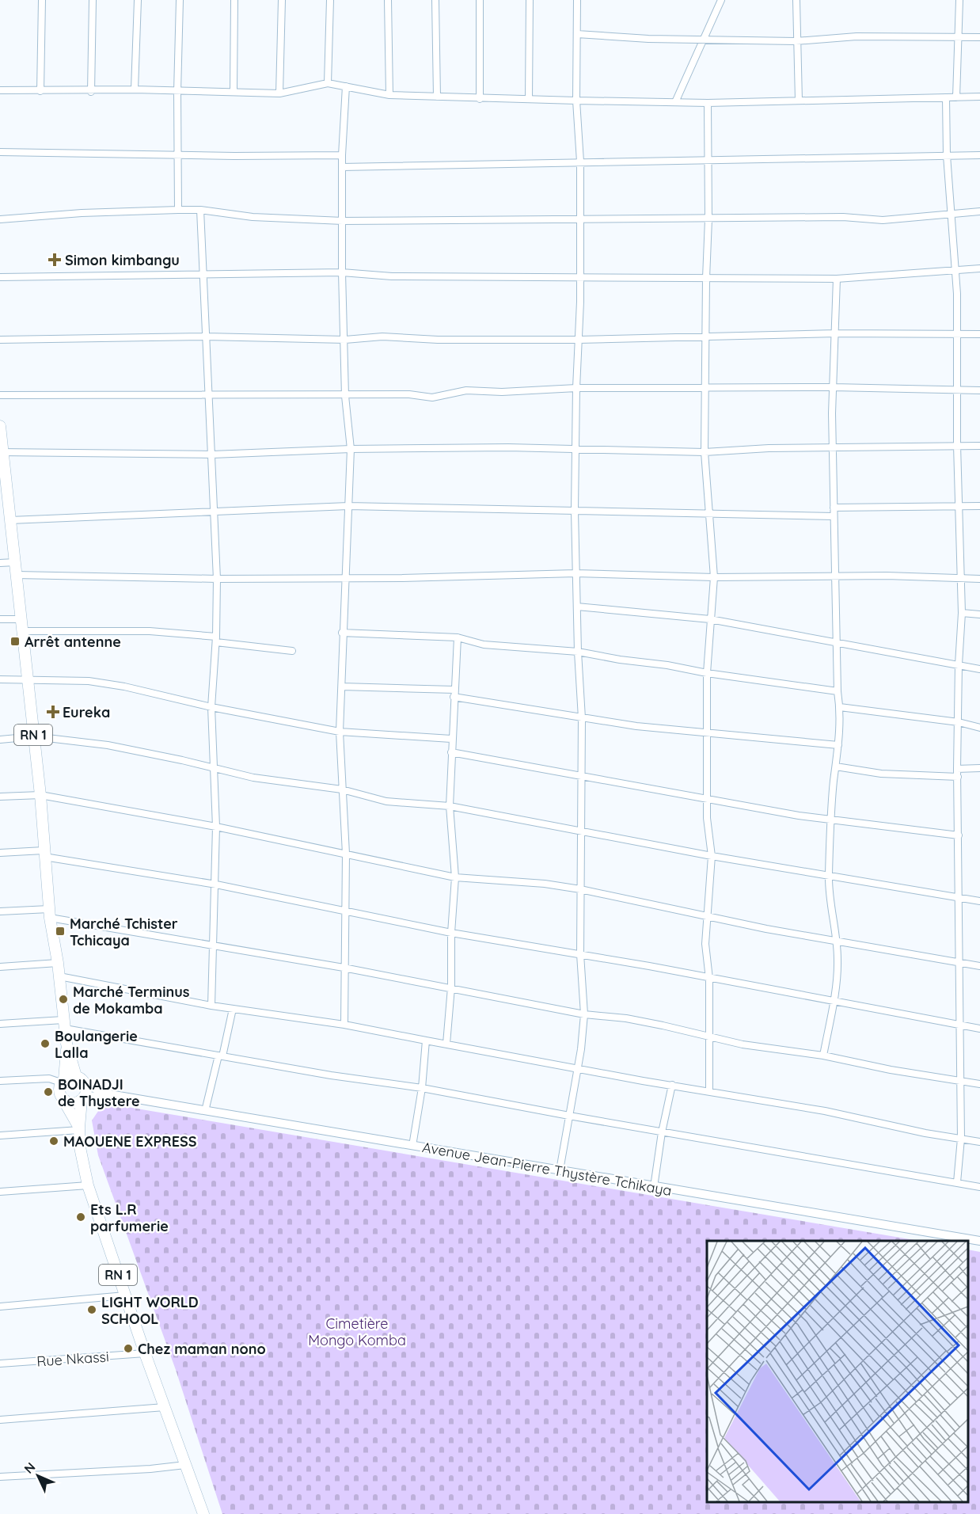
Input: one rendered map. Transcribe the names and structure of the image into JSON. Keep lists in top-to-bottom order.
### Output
{
  "streets": {
    "highway": ["RN 1"],
    "street": ["Avenue Jean-Pierre Thystère Tchikaya", "Rue Nkassi"]
  },
  "crossings": [
    ["RN 1", "Avenue Jean-Pierre Thystère Tchikaya"],
    ["RN 1", "Rue Nkassi"]
  ],
  "parks": ["Cimetière Mongo Komba"],
  "places": {
    "health": ["Simon kimbangu", "Eureka"],
    "transit": ["Arrêt antenne", "Marché Tchister Tchicaya"],
    "other": [
      "Marché Terminus de Mokamba",
      "Boulangerie Lalla",
      "BOINADJI de Thystere",
      "MAOUENE EXPRESS",
      "Ets L.R parfumerie",
      "LIGHT WORLD SCHOOL",
      "Chez maman nono"
    ]
  },
  "north": "top left"
}
